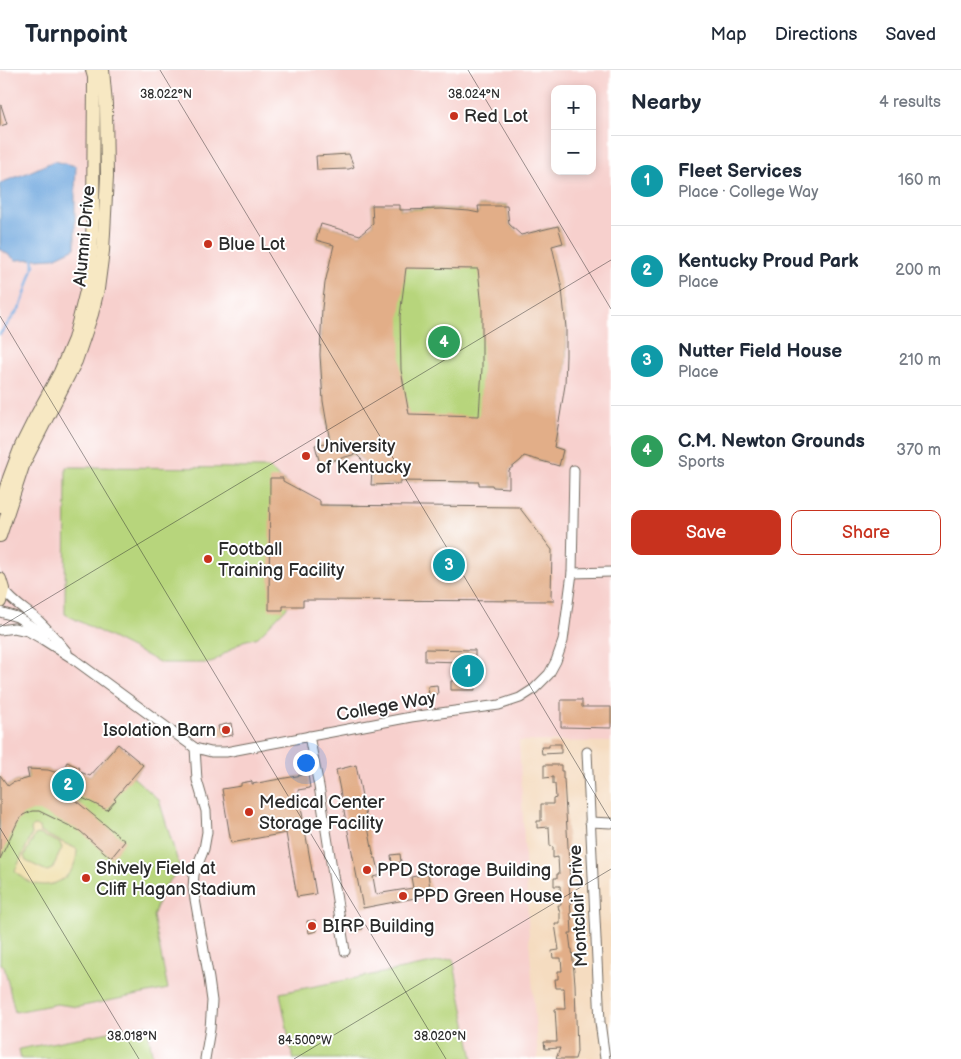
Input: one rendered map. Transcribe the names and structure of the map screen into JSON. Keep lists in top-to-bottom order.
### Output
{
  "streets": {
    "main road": ["Alumni Drive"],
    "street": ["College Way", "Montclair Drive"]
  },
  "places": [
    "Red Lot",
    "Blue Lot",
    "University of Kentucky",
    "Football Training Facility",
    "Isolation Barn",
    "Medical Center Storage Facility",
    "PPD Storage Building",
    "Shively Field at Cliff Hagan Stadium",
    "PPD Green House",
    "BIRP Building"
  ],
  "page": {
    "header": "Turnpoint",
    "nav": ["Map", "Directions", "Saved"],
    "heading": ["Nearby", "4 results"],
    "map_buttons": ["+", "−"],
    "list": [
      {
        "mark": "1",
        "name": "Fleet Services",
        "note": "Place · College Way",
        "value": "160 m"
      },
      {
        "mark": "2",
        "name": "Kentucky Proud Park",
        "note": "Place",
        "value": "200 m"
      },
      {
        "mark": "3",
        "name": "Nutter Field House",
        "note": "Place",
        "value": "210 m"
      },
      {
        "mark": "4",
        "name": "C.M. Newton Grounds",
        "note": "Sports",
        "value": "370 m"
      }
    ],
    "pins": [
      "4",
      "3",
      "1",
      "2"
    ],
    "buttons": ["Save", "Share"]
  },
  "coordinates": [
    "38.022°N",
    "38.024°N",
    "38.018°N",
    "38.020°N",
    "84.500°W"
  ]
}
